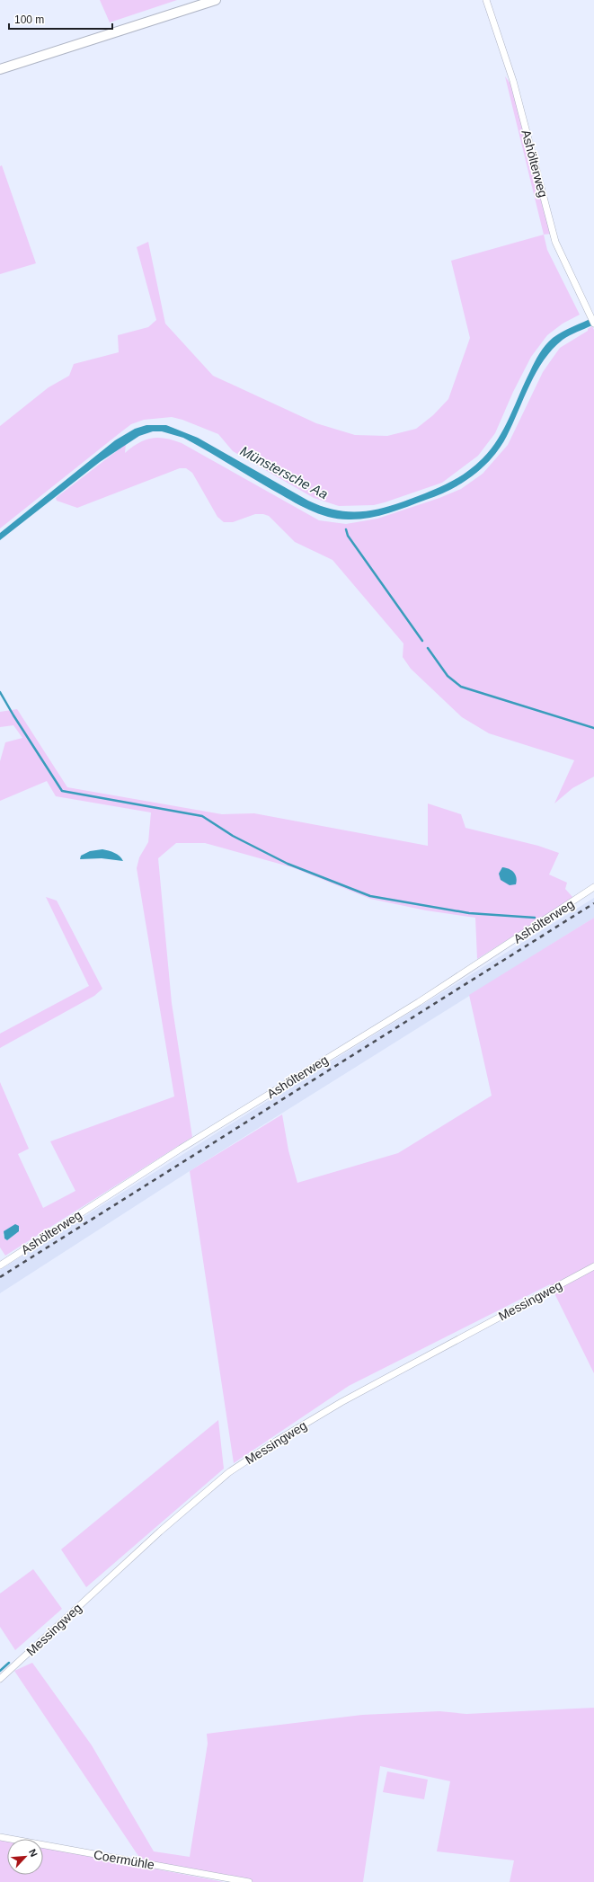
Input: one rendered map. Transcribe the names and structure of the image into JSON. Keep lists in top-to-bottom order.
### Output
{
  "streets": {
    "street": ["Ashölterweg", "Messingweg", "Coermühle"]
  },
  "water": ["Münstersche Aa"],
  "scale_bar": "100 m",
  "north": "top right"
}
